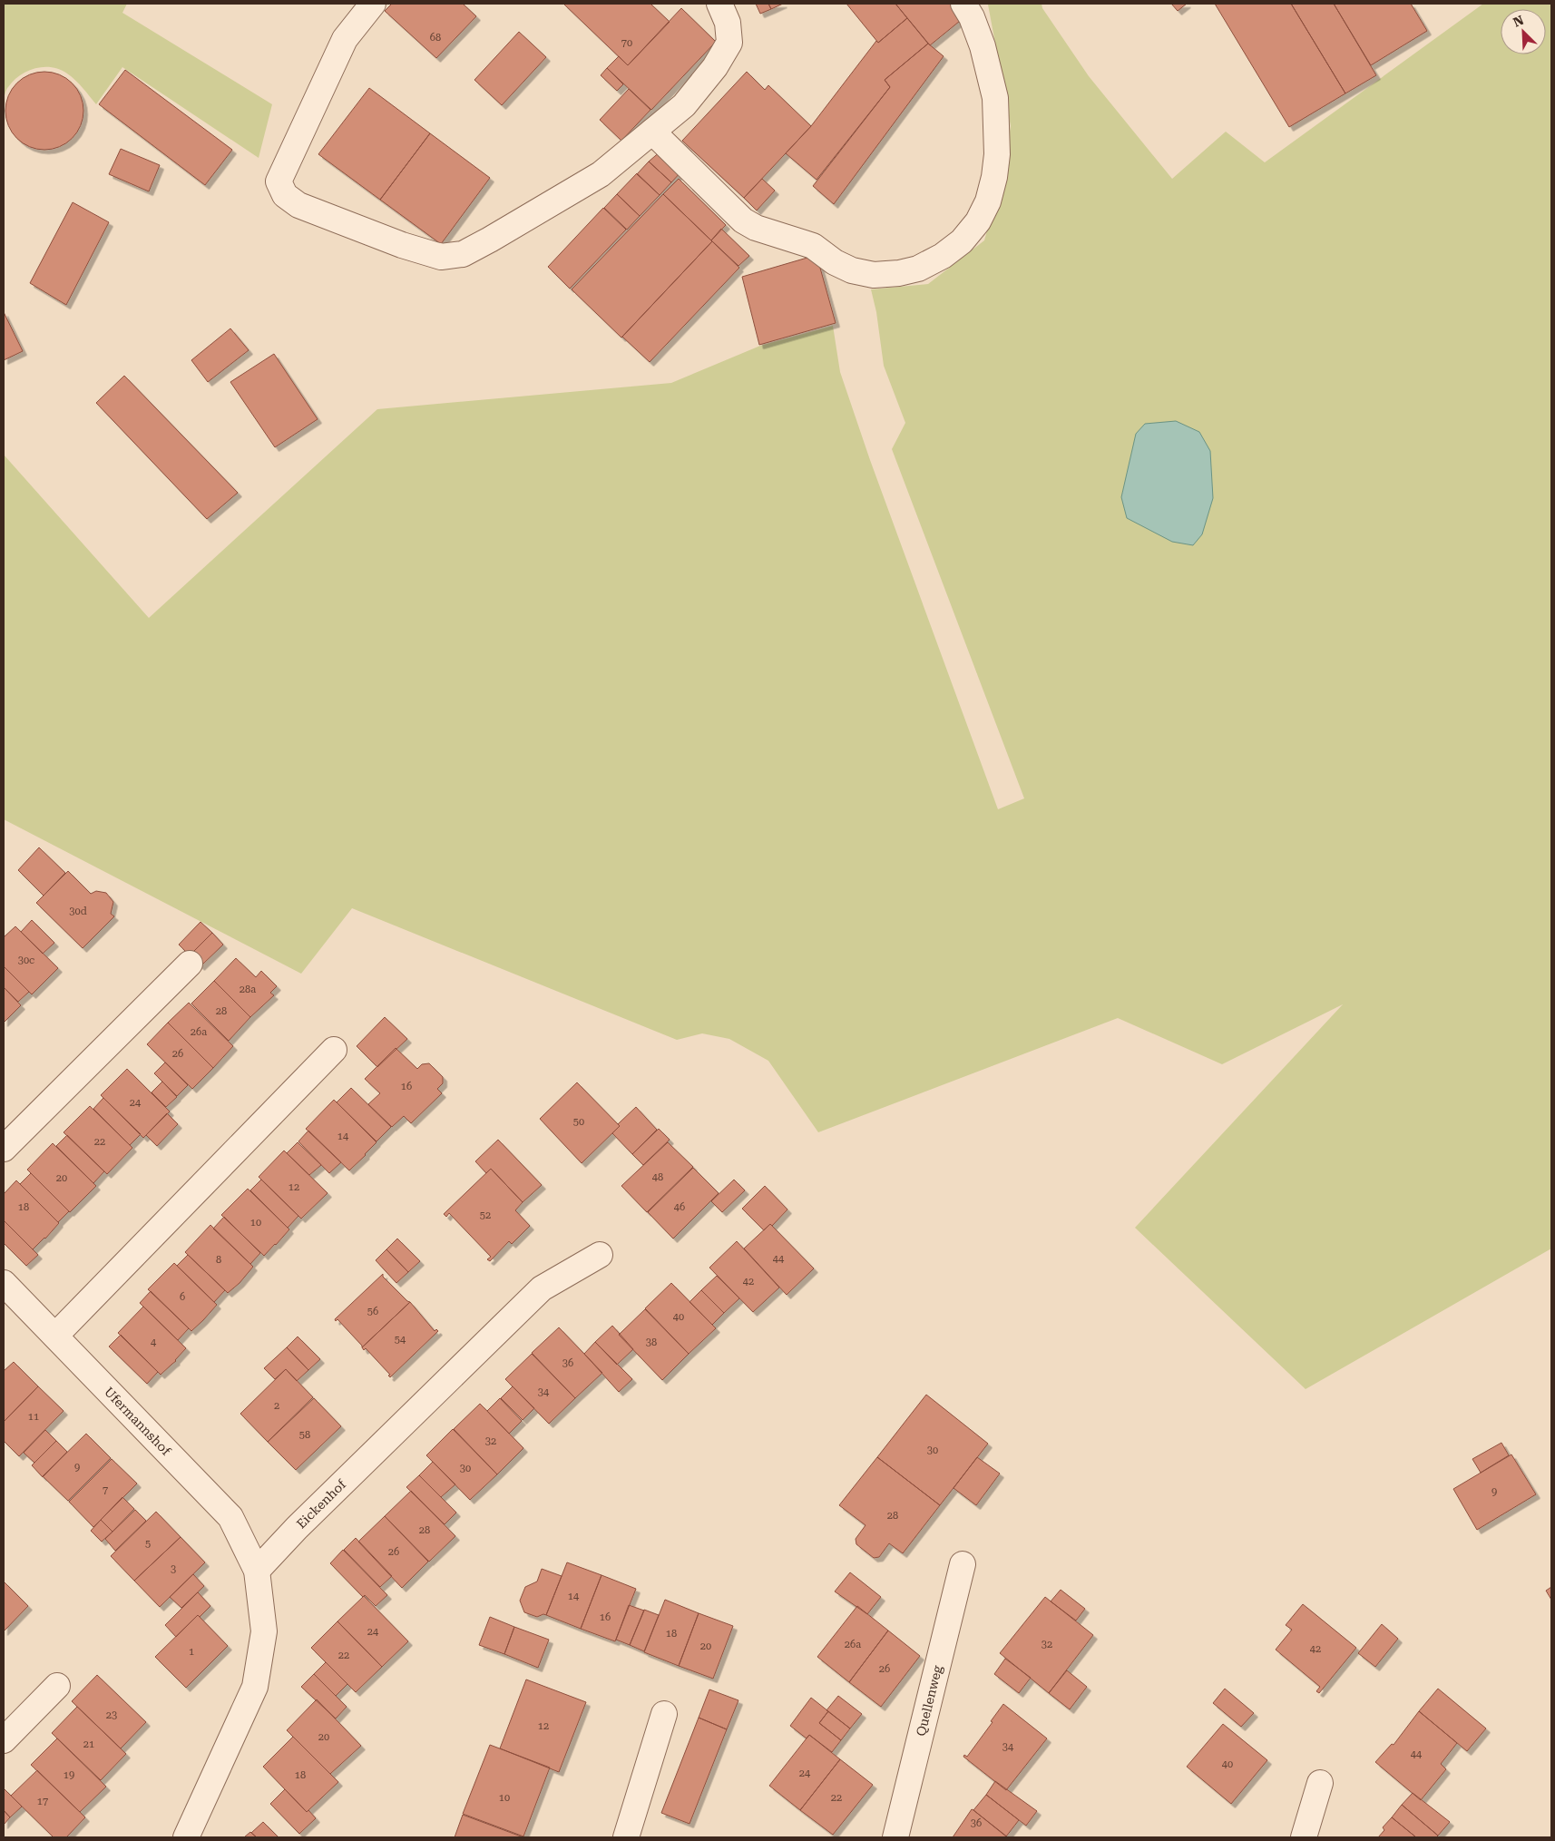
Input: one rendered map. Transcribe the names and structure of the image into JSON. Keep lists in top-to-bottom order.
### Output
{
  "streets": {
    "street": ["Ufermannshof", "Eickenhof", "Quellenweg"]
  },
  "crossings": [
    ["Ufermannshof", "Eickenhof"]
  ],
  "house_numbers": [
    "68",
    "70",
    "30d",
    "30c",
    "28a",
    "28",
    "26a",
    "26",
    "16",
    "24",
    "50",
    "14",
    "22",
    "48",
    "20",
    "12",
    "18",
    "46",
    "52",
    "10",
    "44",
    "8",
    "42",
    "6",
    "56",
    "40",
    "54",
    "4",
    "38",
    "36",
    "34",
    "2",
    "11",
    "58",
    "32",
    "30",
    "9",
    "30",
    "7",
    "9",
    "28",
    "28",
    "5",
    "26",
    "3",
    "14",
    "16",
    "24",
    "18",
    "26a",
    "32",
    "20",
    "42",
    "1",
    "22",
    "26",
    "23",
    "12",
    "20",
    "21",
    "34",
    "44",
    "40",
    "24",
    "19",
    "18",
    "10",
    "22",
    "17",
    "36"
  ],
  "north": "top left"
}
